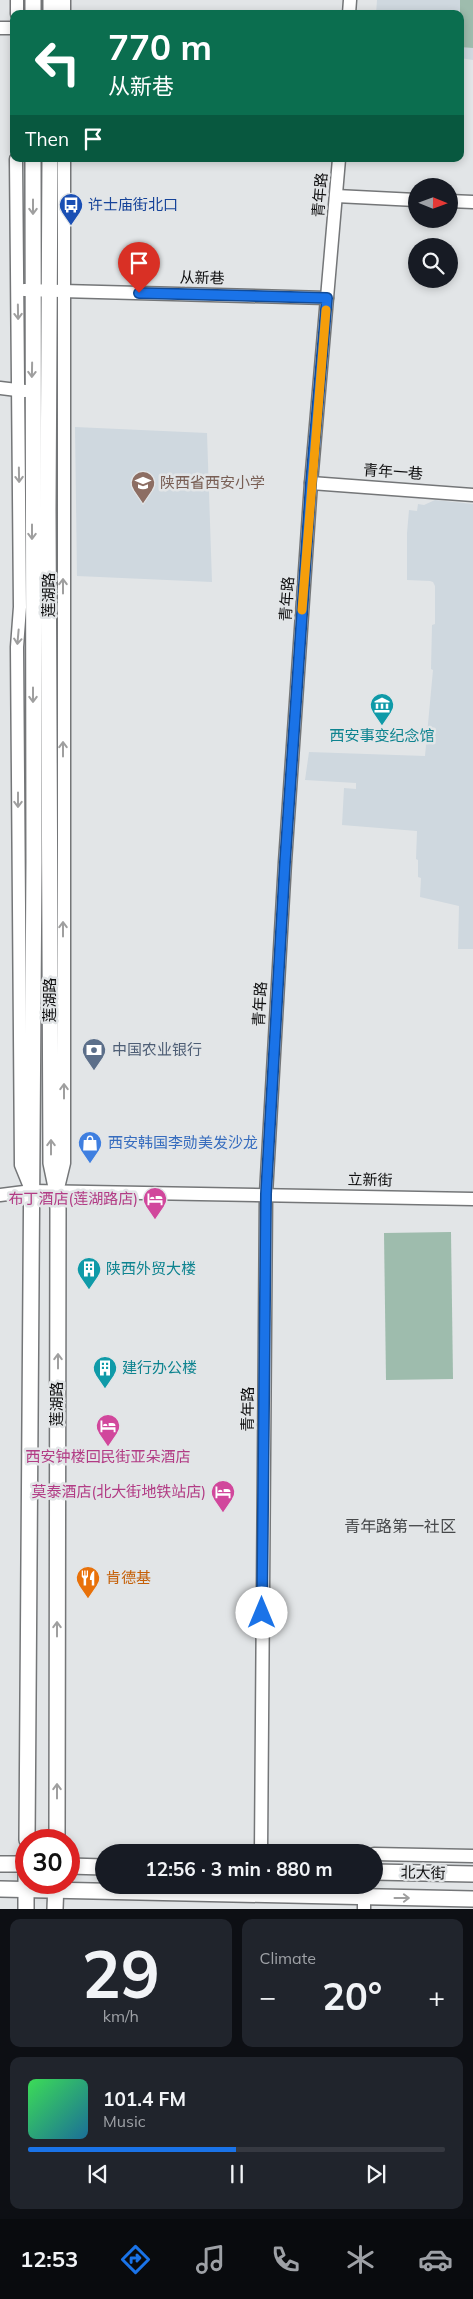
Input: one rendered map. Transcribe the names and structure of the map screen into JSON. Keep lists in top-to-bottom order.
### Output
{
  "streets": {
    "main road": ["莲湖路", "北大街"],
    "street": [
      "青年路",
      "从新巷",
      "青年一巷",
      "立新街"
    ]
  },
  "crossings": [
    ["青年路", "从新巷"],
    ["青年路", "青年一巷"],
    ["青年路", "立新街"],
    ["从新巷", "莲湖路"],
    ["莲湖路", "立新街"]
  ],
  "districts": ["青年路第一社区"],
  "places": {
    "bus stop": ["许士庙街北口"],
    "school or university": ["陕西省西安小学"],
    "museum": ["西安事变纪念馆"],
    "bank": ["中国农业银行"],
    "shop": ["西安韩国李勋美发沙龙"],
    "hotel": ["布丁酒店(莲湖路店)", "西安钟楼回民街亚朵酒店", "莫泰酒店(北大街地铁站店)"],
    "building": ["陕西外贸大楼", "建行办公楼"],
    "restaurant": ["肯德基"]
  },
  "north": "right",
  "page": {
    "turn": ["770 m", "从新巷"],
    "then": "Then",
    "limit": "30",
    "trip": "12:56 · 3 min · 880 m",
    "tile": [
      ["29", "km/h"],
      "Climate"
    ],
    "heat": ["−", "20°", "+"],
    "song": ["101.4 FM", "Music"],
    "tabs": "12:53"
  }
}
